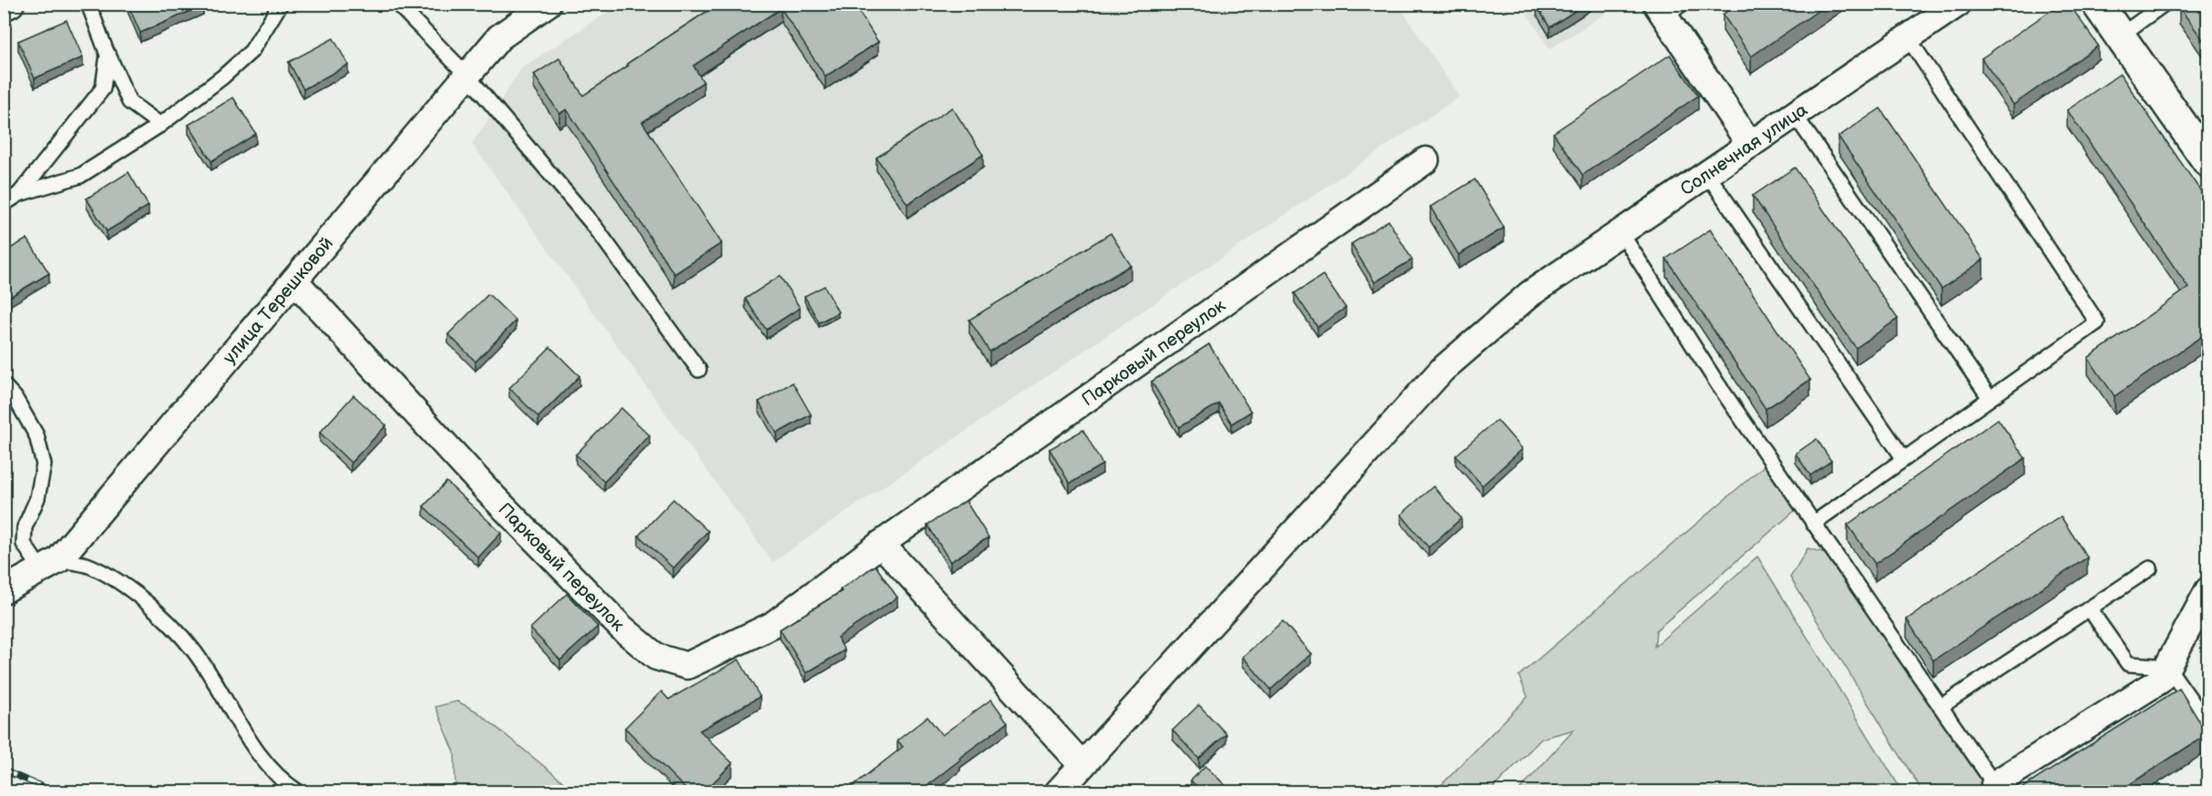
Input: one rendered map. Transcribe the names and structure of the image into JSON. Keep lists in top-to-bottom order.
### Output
{
  "streets": {
    "street": ["Солнечная улица", "улица Терешковой", "Парковый переулок"]
  },
  "crossings": [
    ["улица Терешковой", "Парковый переулок"]
  ]
}
